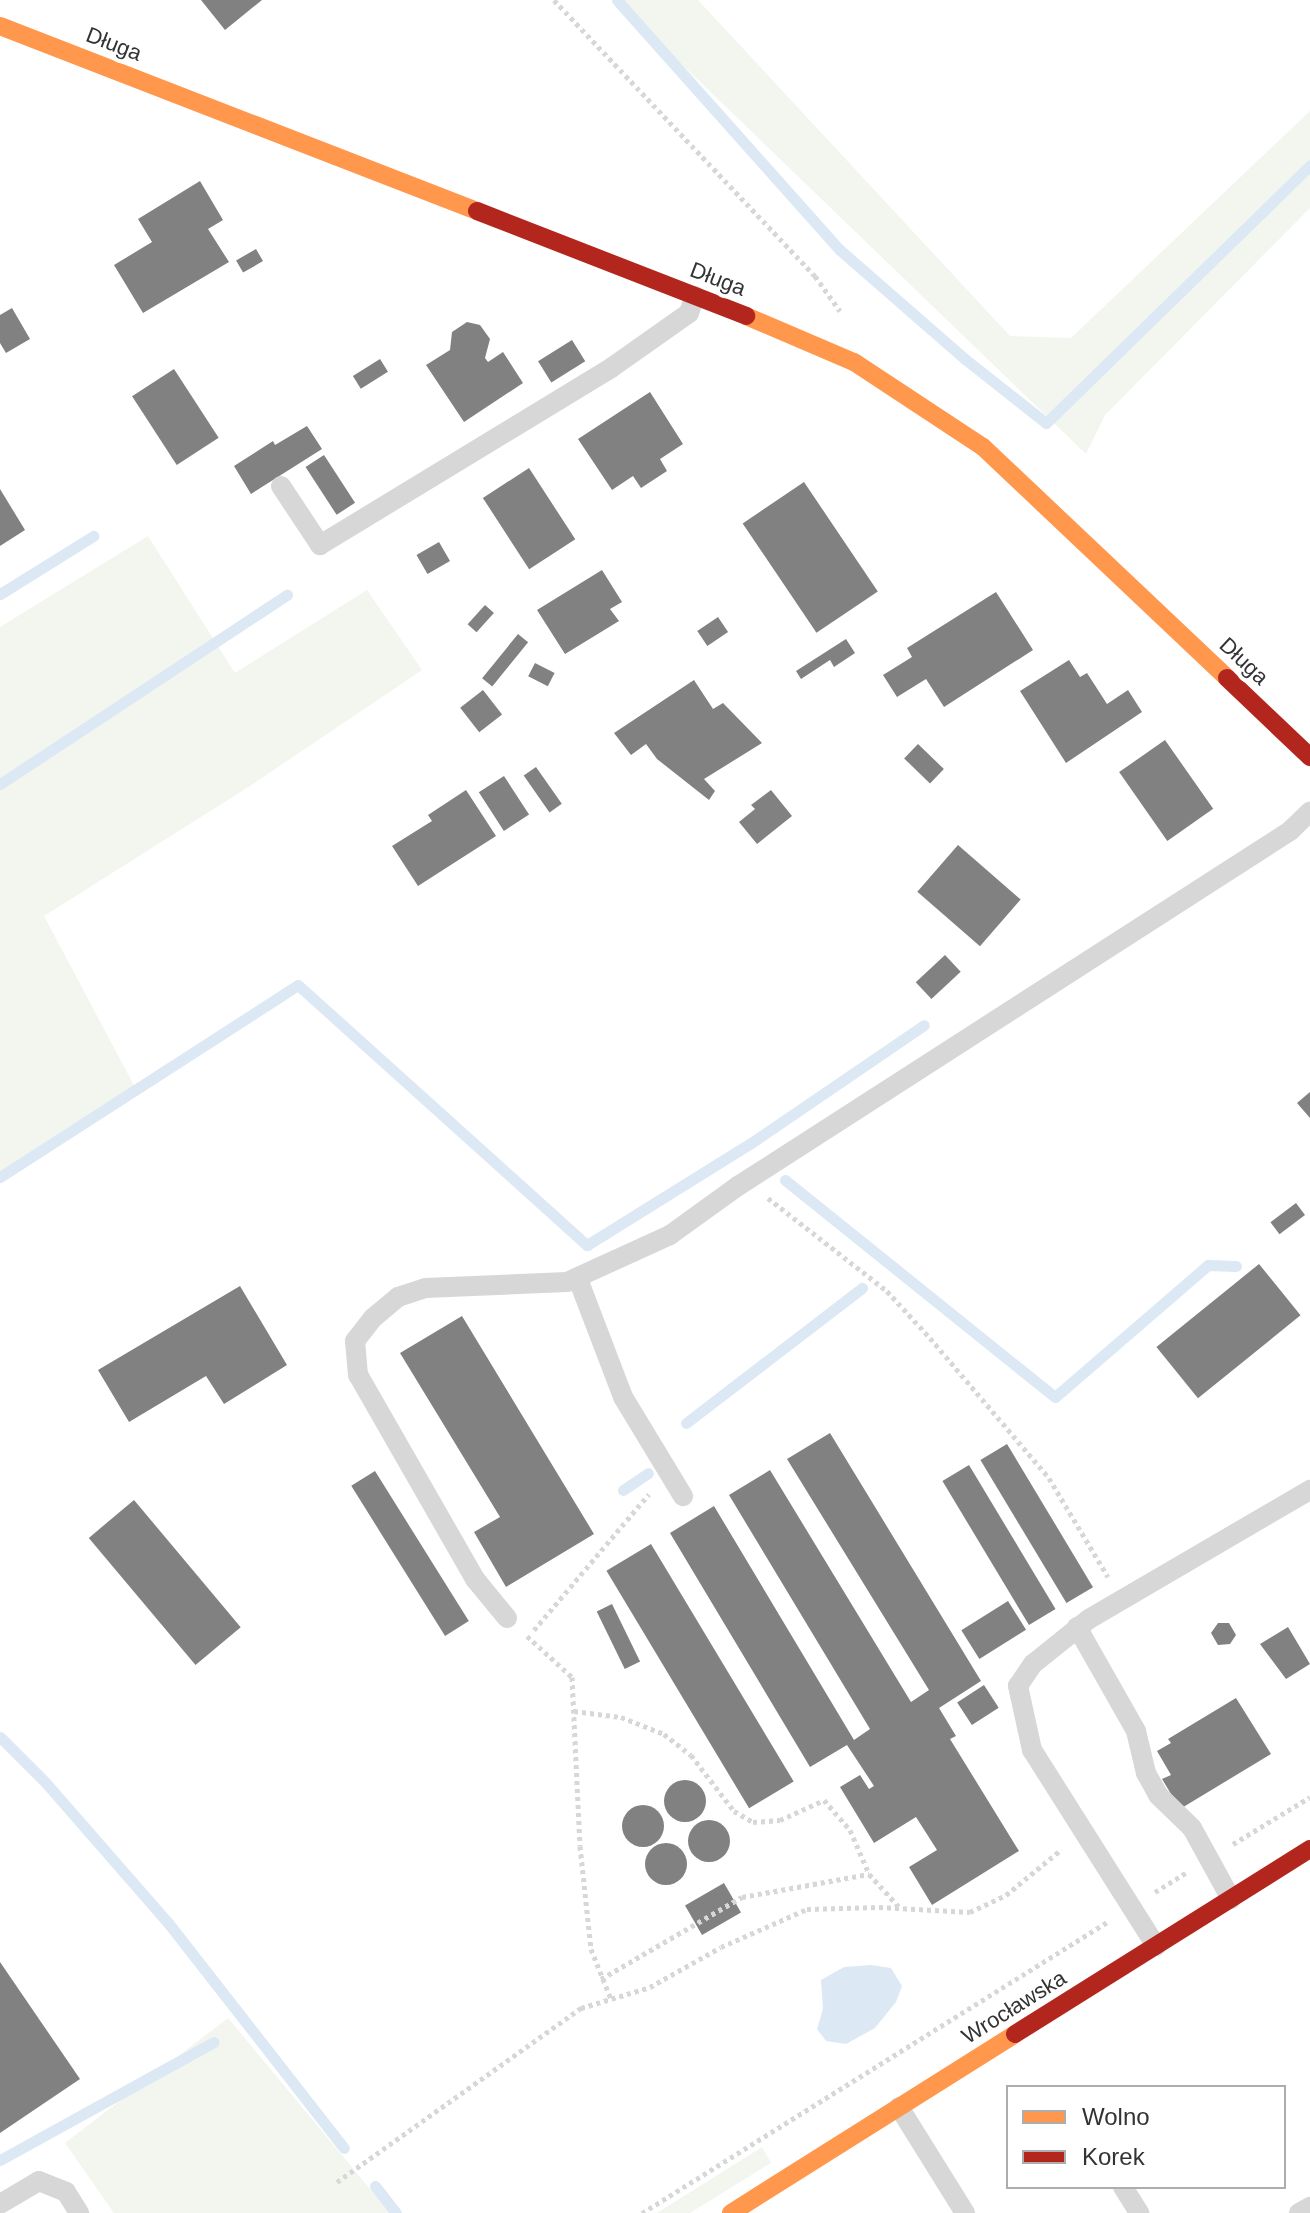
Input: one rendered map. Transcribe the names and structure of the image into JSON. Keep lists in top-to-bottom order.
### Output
{
  "streets": {
    "street": ["Długa", "Wrocławska"]
  },
  "legend": ["Wolno", "Korek"]
}
